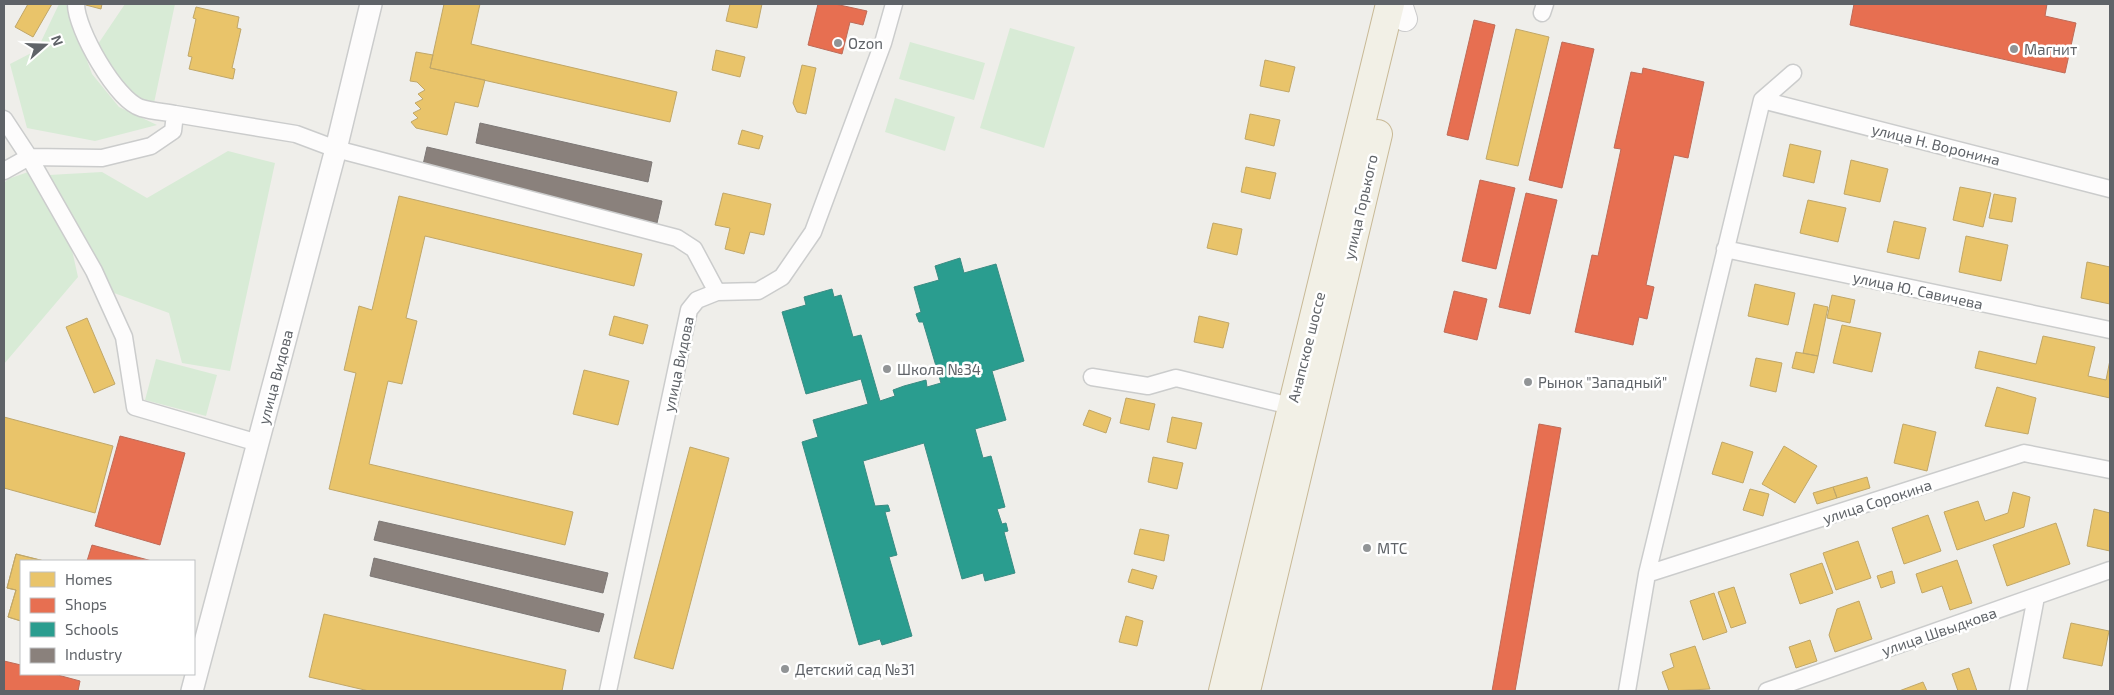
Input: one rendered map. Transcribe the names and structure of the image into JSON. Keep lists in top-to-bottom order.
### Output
{
  "streets": {
    "highway": ["улица Горького", "Анапское шоссе"],
    "street": [
      "улица Н. Воронина",
      "улица Ю. Савичева",
      "улица Видова",
      "улица Сорокина",
      "улица Швыдкова"
    ]
  },
  "crossings": [
    ["улица Горького", "Анапское шоссе"]
  ],
  "places": [
    "Ozon",
    "Магнит",
    "Школа №34",
    "Рынок \"Западный\"",
    "МТС",
    "Детский сад №31"
  ],
  "legend": [
    "Homes",
    "Shops",
    "Schools",
    "Industry"
  ],
  "north": "right"
}
